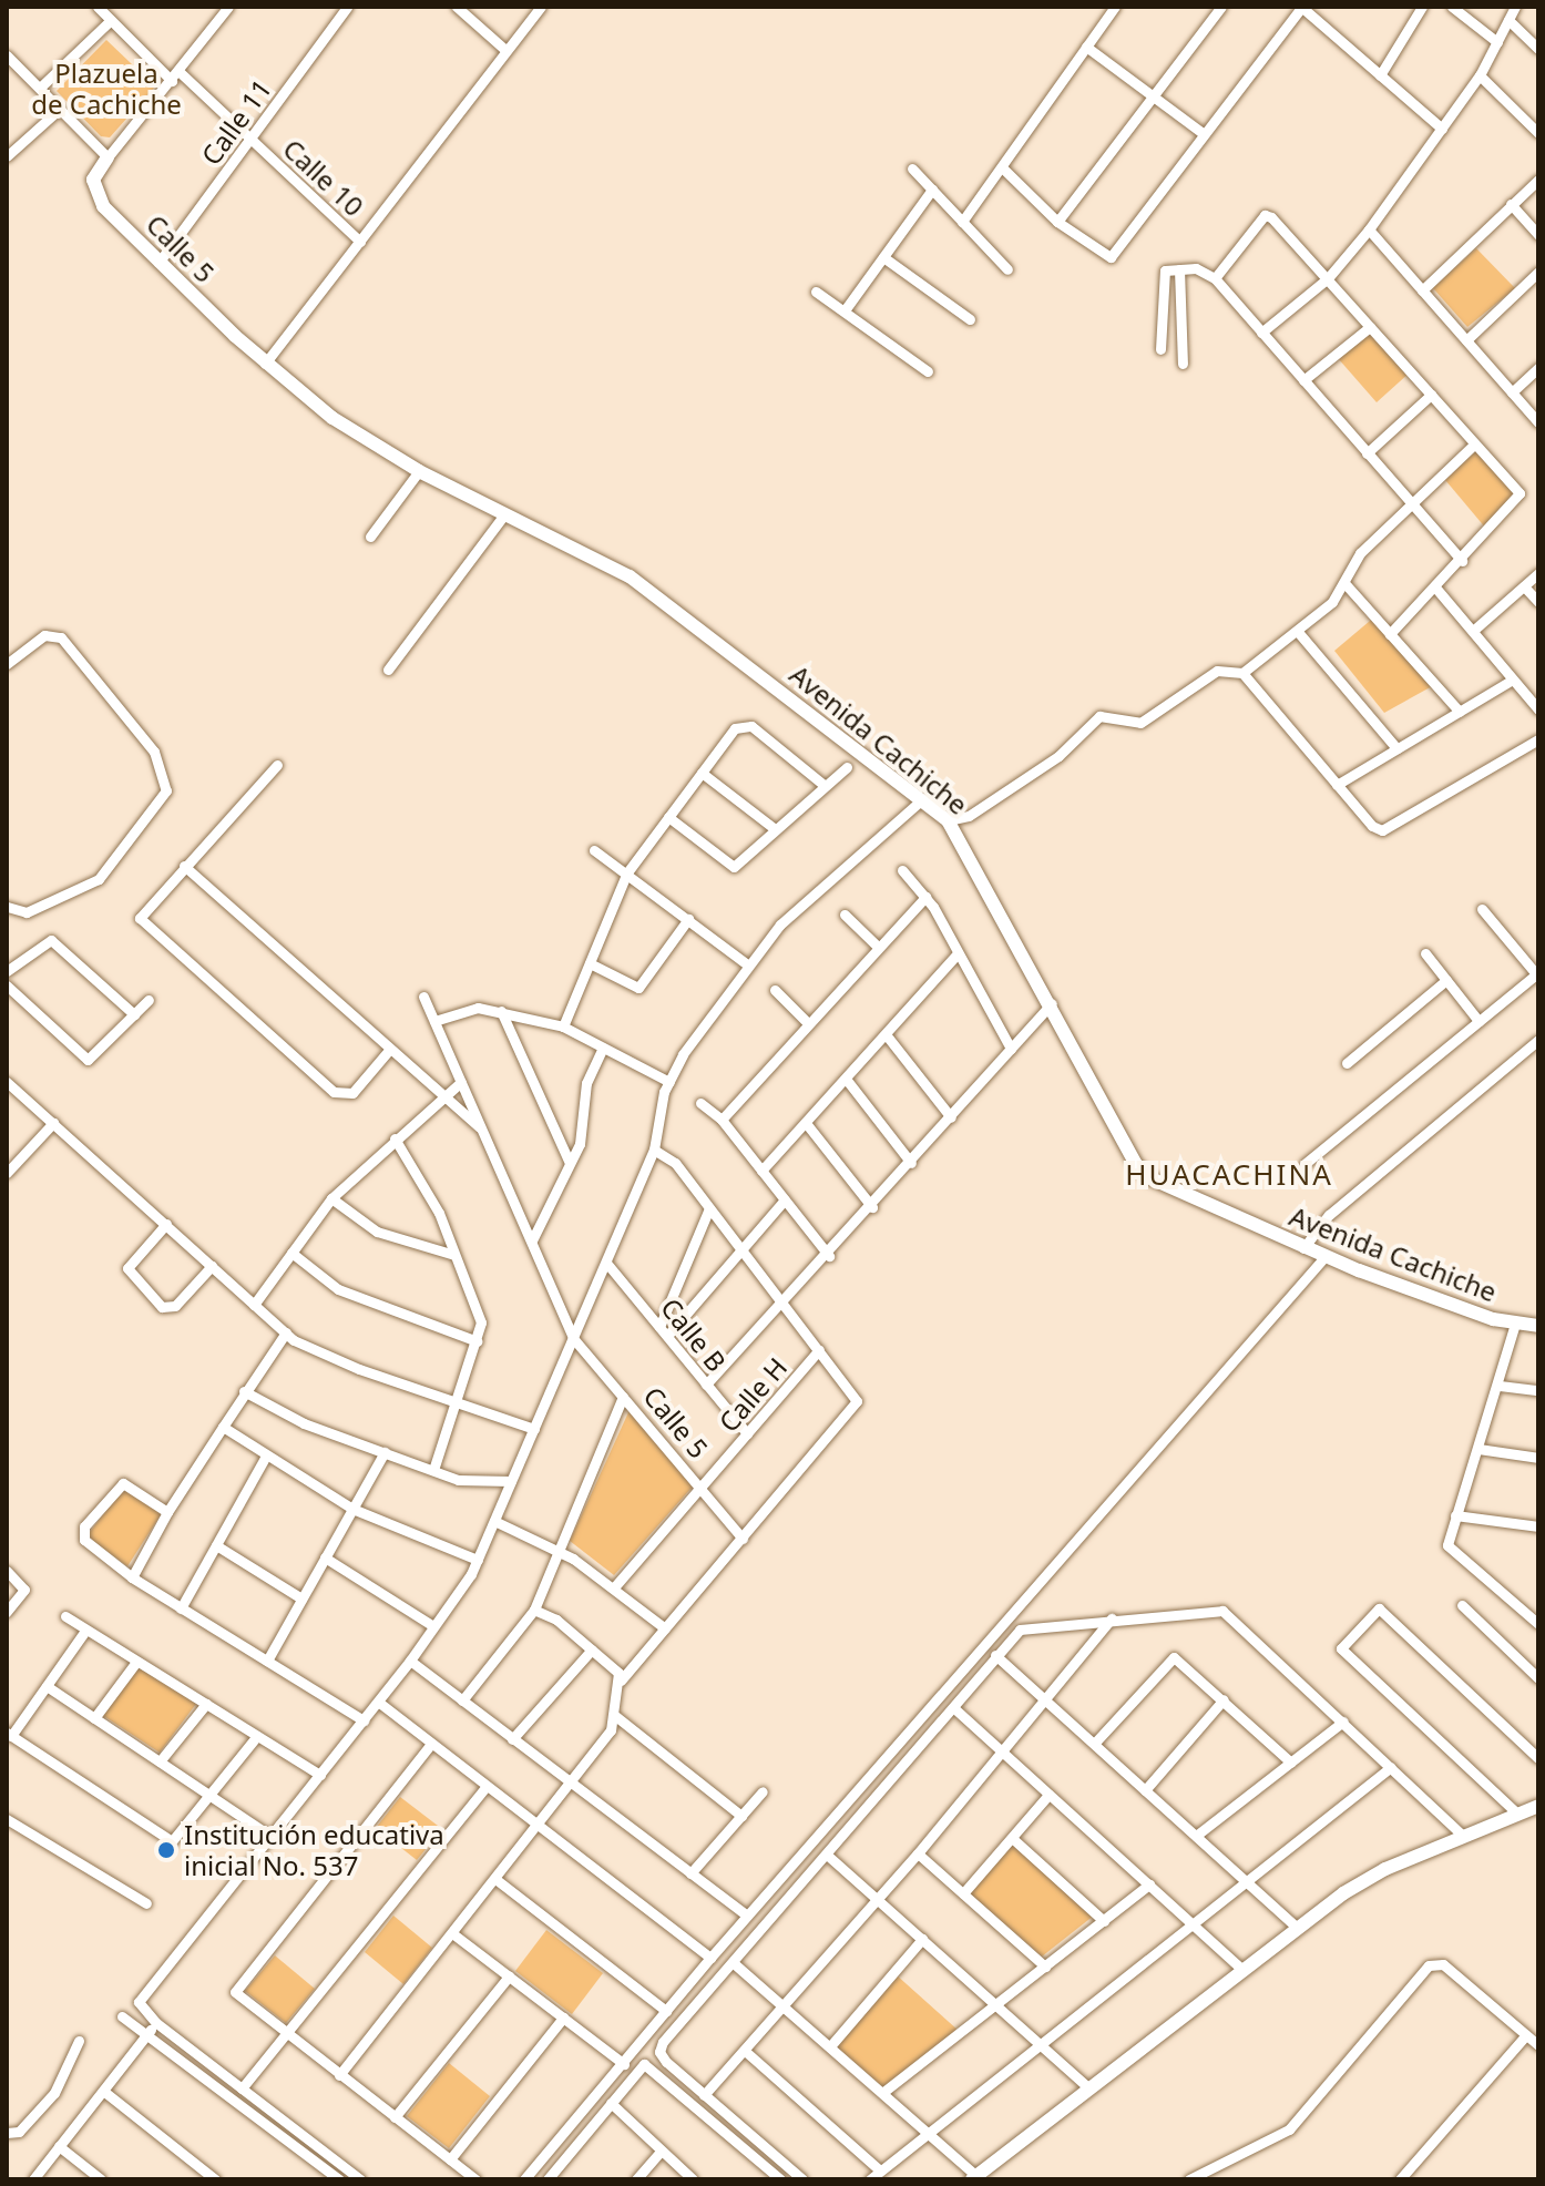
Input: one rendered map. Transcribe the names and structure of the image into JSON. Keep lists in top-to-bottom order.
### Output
{
  "streets": {
    "street": [
      "Calle 11",
      "Calle 10",
      "Calle 5",
      "Avenida Cachiche",
      "Calle B",
      "Calle H"
    ]
  },
  "crossings": [
    ["Calle 11", "Calle 10"],
    ["Calle 11", "Calle 5"],
    ["Calle 5", "Avenida Cachiche"],
    ["Calle 5", "Calle H"],
    ["Calle B", "Calle H"]
  ],
  "districts": ["HUACACHINA"],
  "parks": ["Plazuela de Cachiche"],
  "places": ["Institución educativa inicial No. 537"]
}
